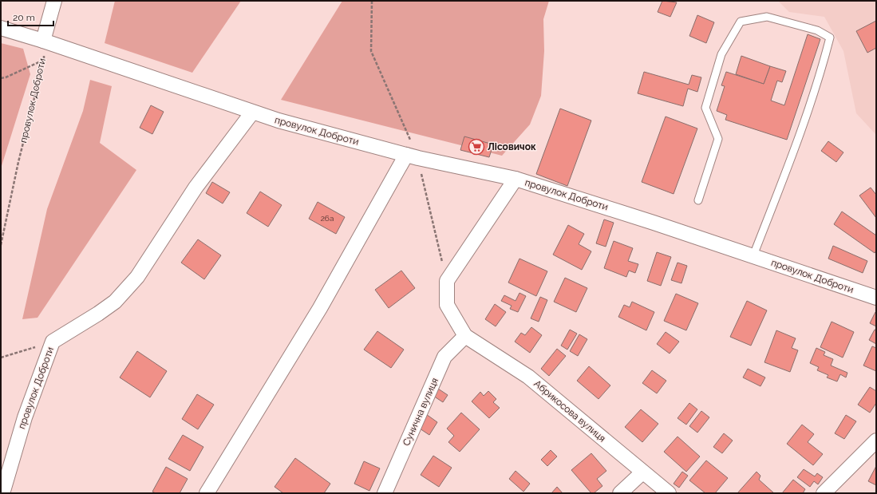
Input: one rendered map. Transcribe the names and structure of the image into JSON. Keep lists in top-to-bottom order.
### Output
{
  "streets": {
    "street": ["провулок Доброти", "Абрикосова вулиця", "Сунична вулиця"]
  },
  "crossings": [
    ["Абрикосова вулиця", "Сунична вулиця"]
  ],
  "places": {
    "supermarket": ["Лісовичок"]
  },
  "house_numbers": ["26а"],
  "scale_bar": "20 m"
}
